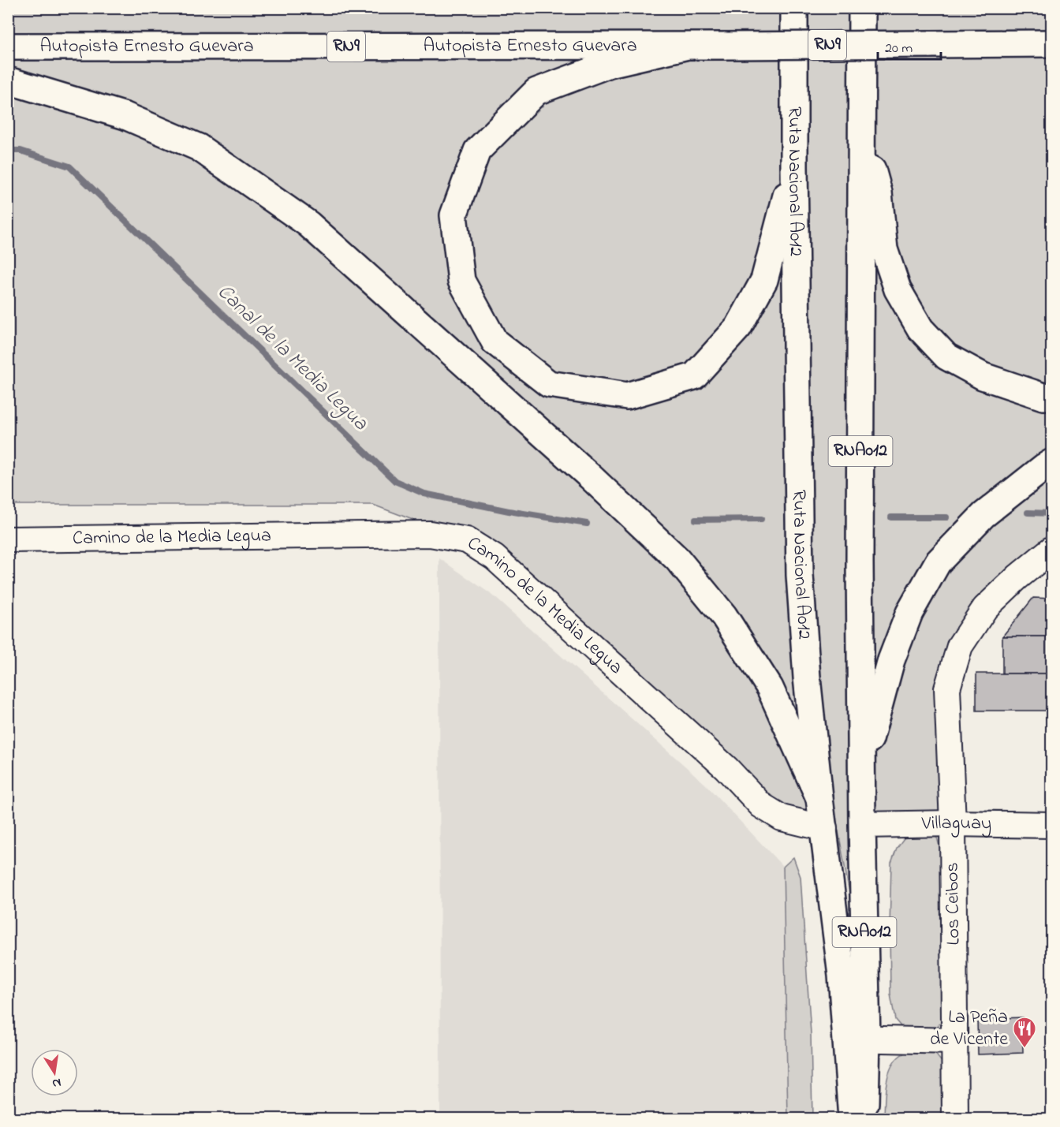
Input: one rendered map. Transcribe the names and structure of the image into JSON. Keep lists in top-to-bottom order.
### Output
{
  "streets": {
    "highway": [
      "RN9",
      "Autopista Ernesto Guevara",
      "Ruta Nacional A012",
      "RNA012"
    ],
    "street": ["Camino de la Media Legua", "Villaguay", "Los Ceibos"]
  },
  "crossings": [
    ["Ruta Nacional A012", "Camino de la Media Legua"],
    ["Ruta Nacional A012", "Villaguay"],
    ["Villaguay", "Los Ceibos"]
  ],
  "water": ["Canal de la Media Legua"],
  "places": {
    "restaurant": ["La Peña de Vicente"]
  },
  "scale_bar": "20 m",
  "north": "bottom"
}
